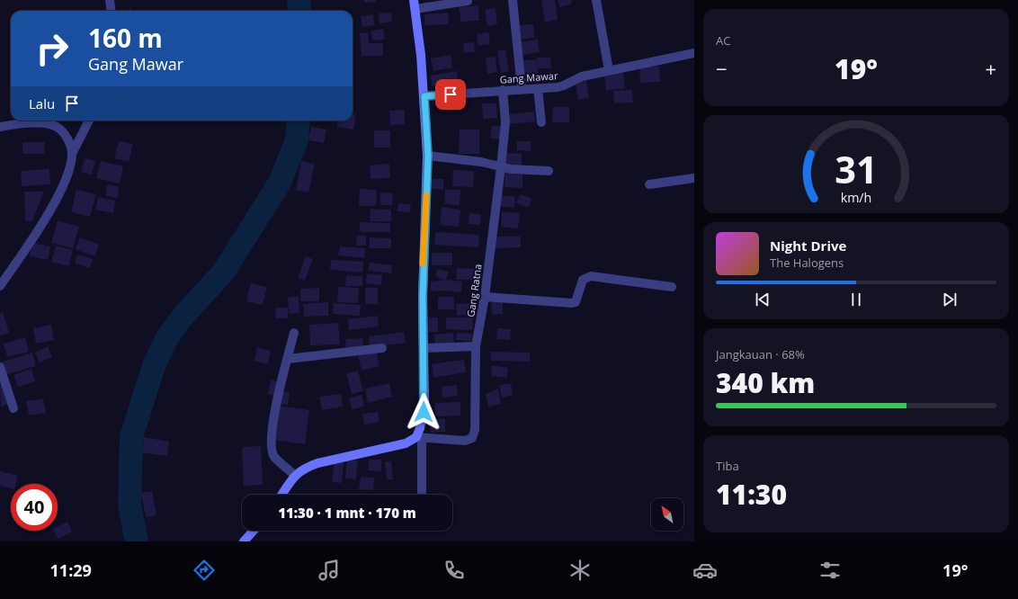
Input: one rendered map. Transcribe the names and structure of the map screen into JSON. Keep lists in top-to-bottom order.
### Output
{
  "streets": {
    "street": ["Gang Mawar", "Gang Ratna"]
  },
  "crossings": [
    ["Gang Mawar", "Gang Ratna"]
  ],
  "north": "top left",
  "page": {
    "tile": [
      "AC",
      ["Jangkauan · 68%", "340 km"],
      ["Tiba", "11:30"]
    ],
    "turn": ["160 m", "Gang Mawar"],
    "heat": ["−", "19°", "+"],
    "then": "Lalu",
    "song": ["Night Drive", "The Halogens"],
    "limit": "40",
    "trip": "11:30 · 1 mnt · 170 m",
    "tabs": ["11:29", "19°"],
    "gauge": ["31", "km/h"]
  }
}
